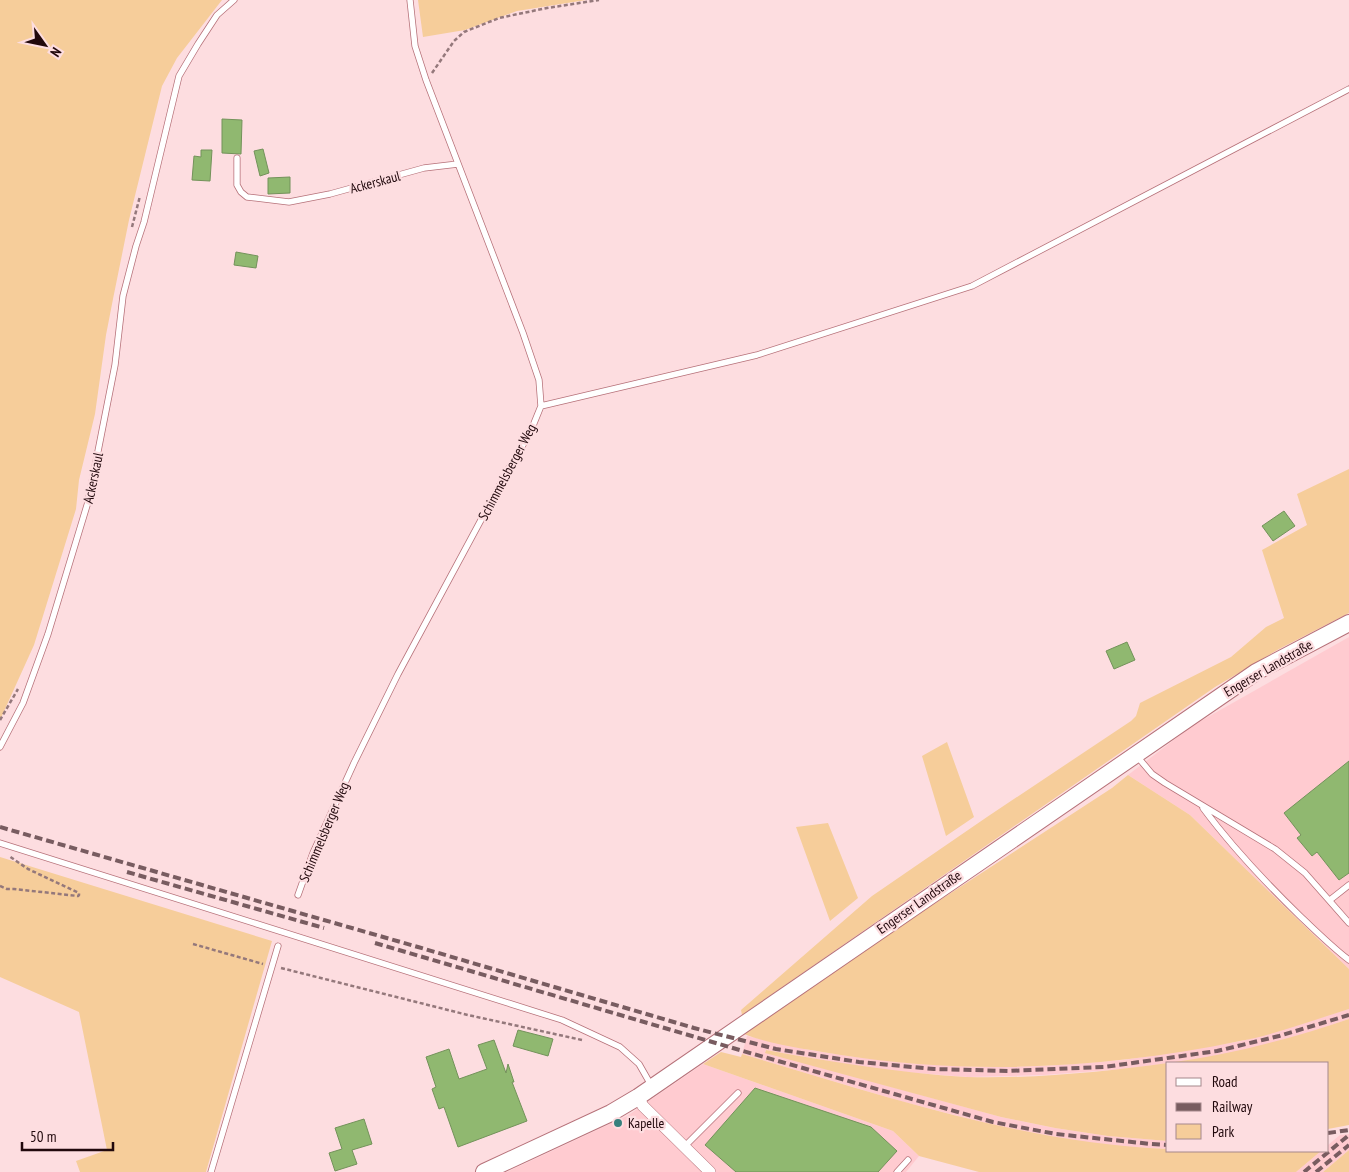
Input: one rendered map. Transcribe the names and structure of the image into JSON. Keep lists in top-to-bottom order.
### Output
{
  "streets": {
    "main road": ["Engerser Landstraße"],
    "lane": ["Ackerskaul", "Schimmelsberger Weg"]
  },
  "crossings": [
    ["Ackerskaul", "Schimmelsberger Weg"]
  ],
  "places": ["Kapelle"],
  "legend": ["Road", "Railway", "Park"],
  "scale_bar": "50 m",
  "north": "bottom right"
}
